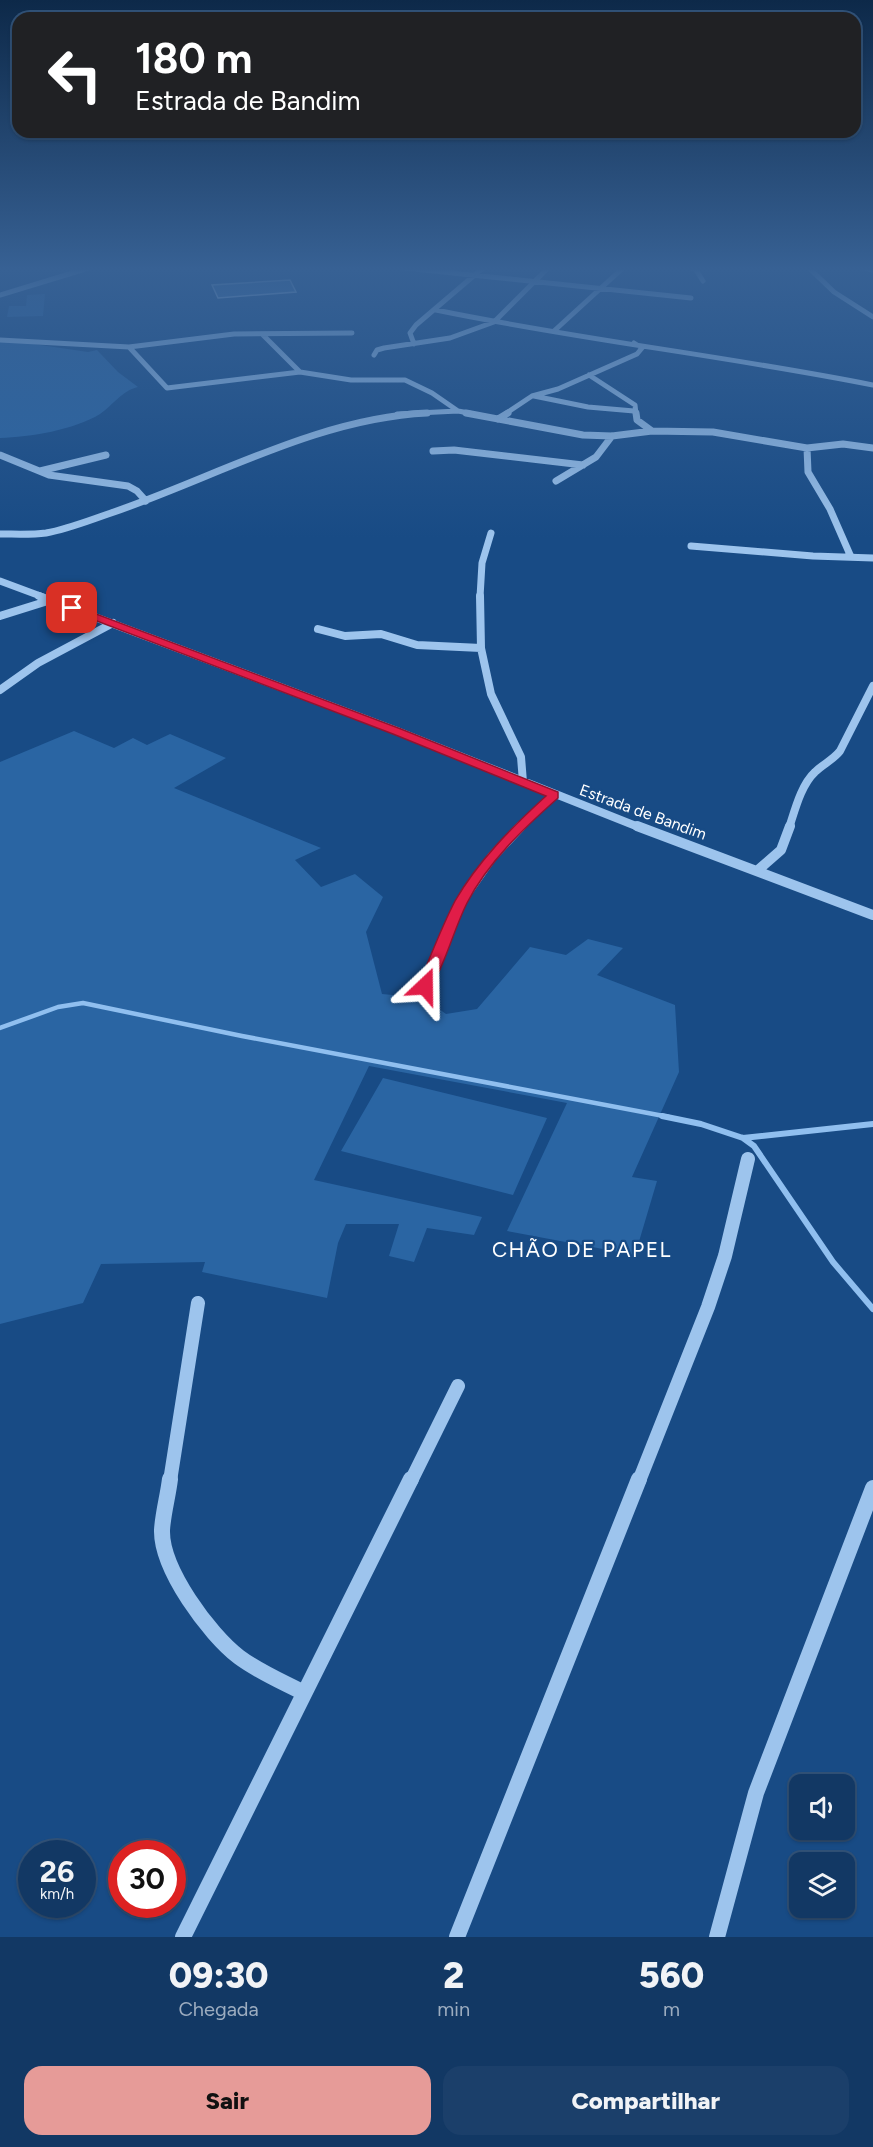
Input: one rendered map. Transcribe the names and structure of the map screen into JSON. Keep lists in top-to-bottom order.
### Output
{
  "streets": {
    "street": ["Estrada de Bandim"]
  },
  "districts": ["CHÃO DE PAPEL"],
  "page": {
    "turn": ["180 m", "Estrada de Bandim"],
    "speed": "26 km/h",
    "limit": "30",
    "eta": [
      "09:30",
      "Chegada",
      "2",
      "min",
      "560",
      "m"
    ],
    "buttons": ["Sair", "Compartilhar"]
  }
}
